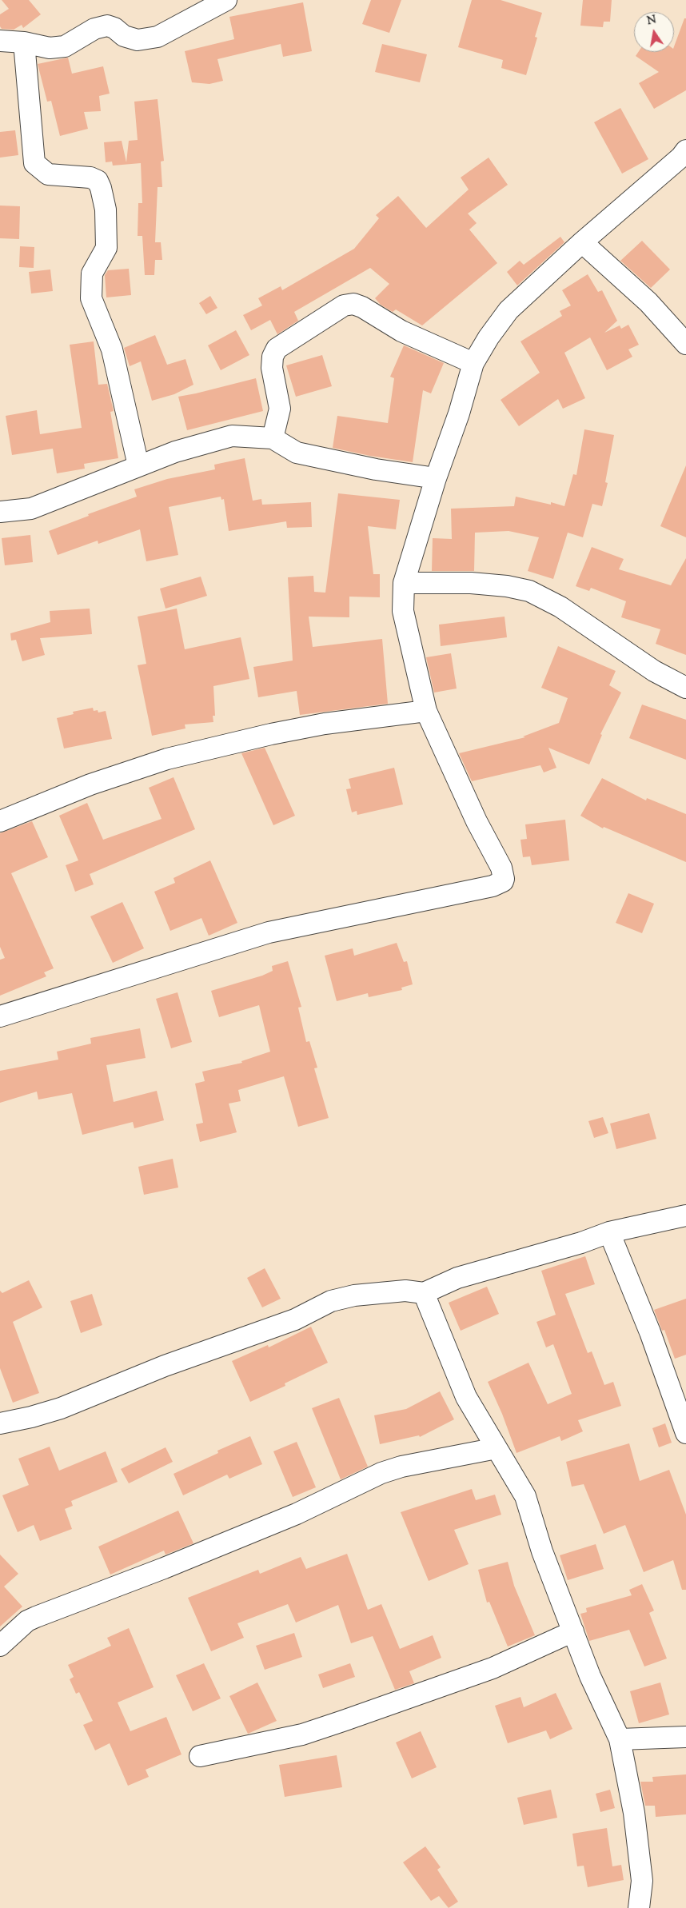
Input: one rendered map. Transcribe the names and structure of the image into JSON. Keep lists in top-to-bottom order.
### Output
{
  "north": "top"
}
